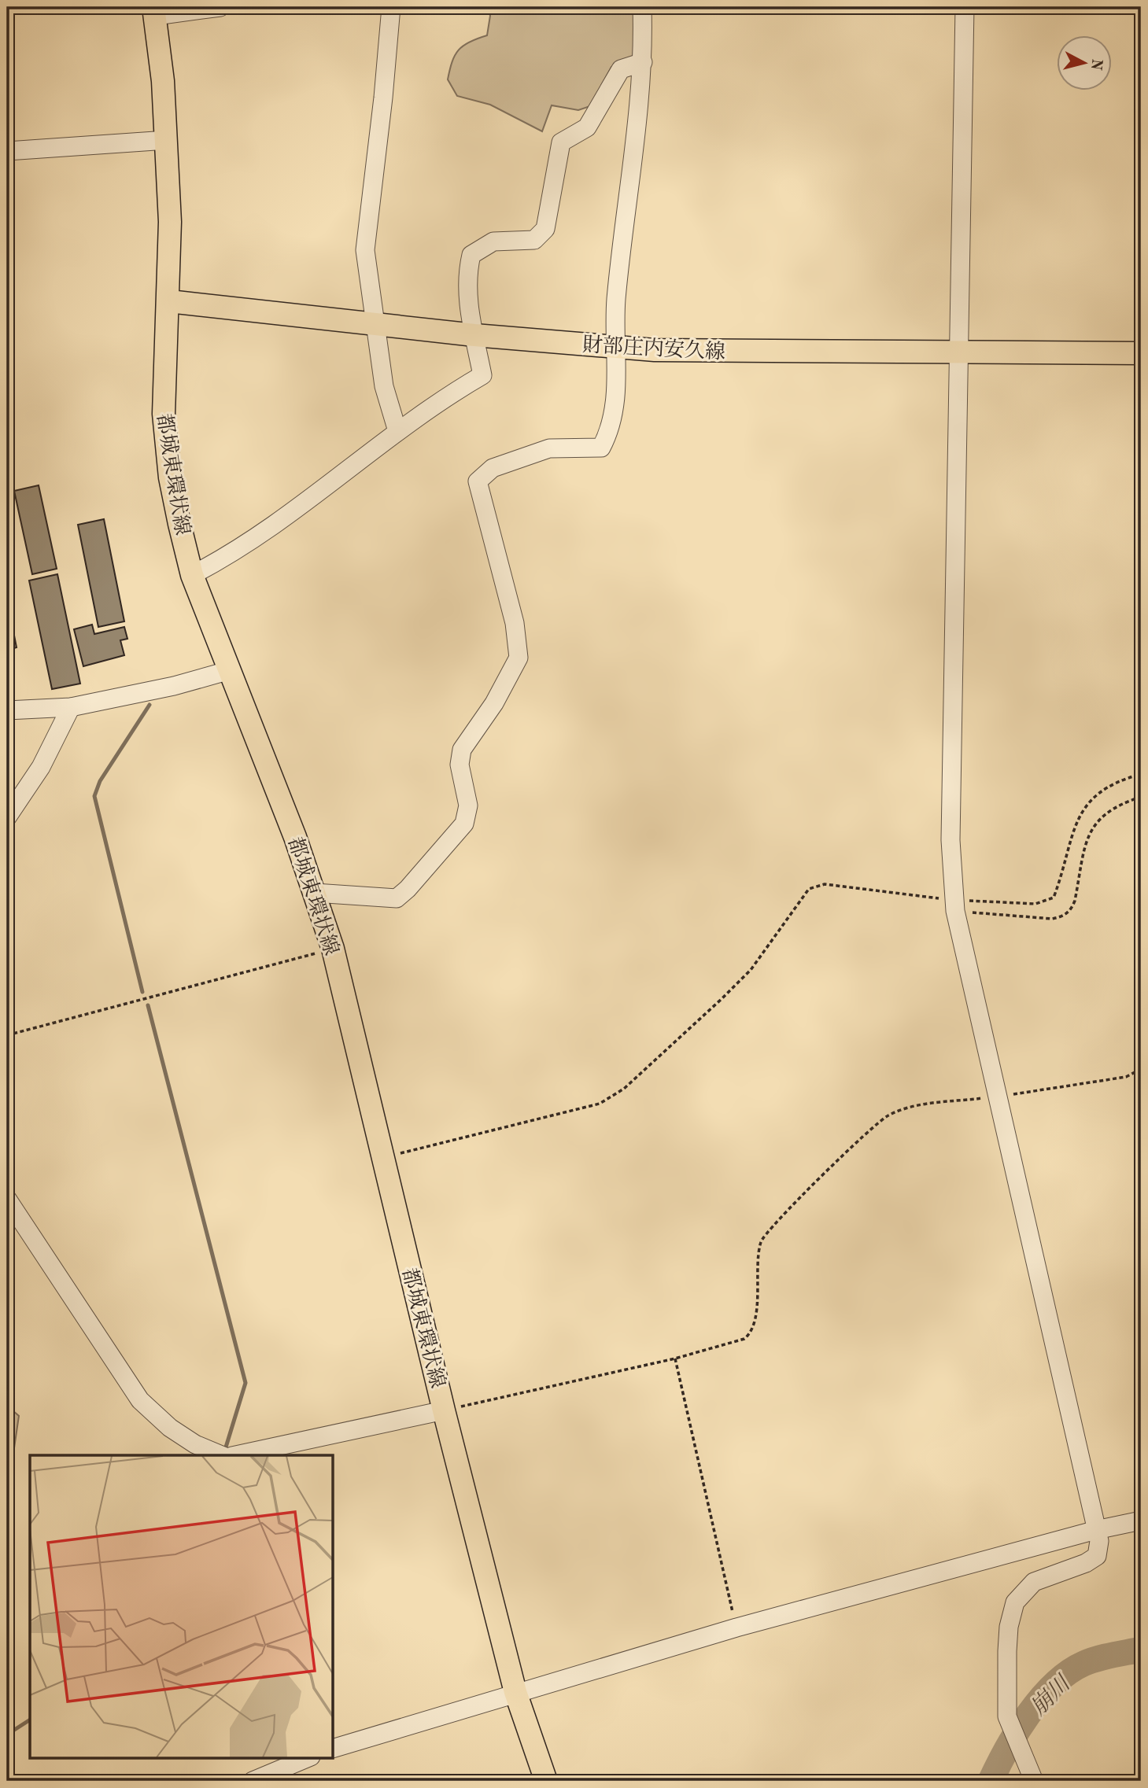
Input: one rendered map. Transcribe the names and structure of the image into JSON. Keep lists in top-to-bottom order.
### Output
{
  "streets": {
    "main road": ["財部庄内安久線", "都城東環状線"]
  },
  "crossings": [
    ["財部庄内安久線", "都城東環状線"]
  ],
  "water": ["崩川"],
  "north": "right"
}
